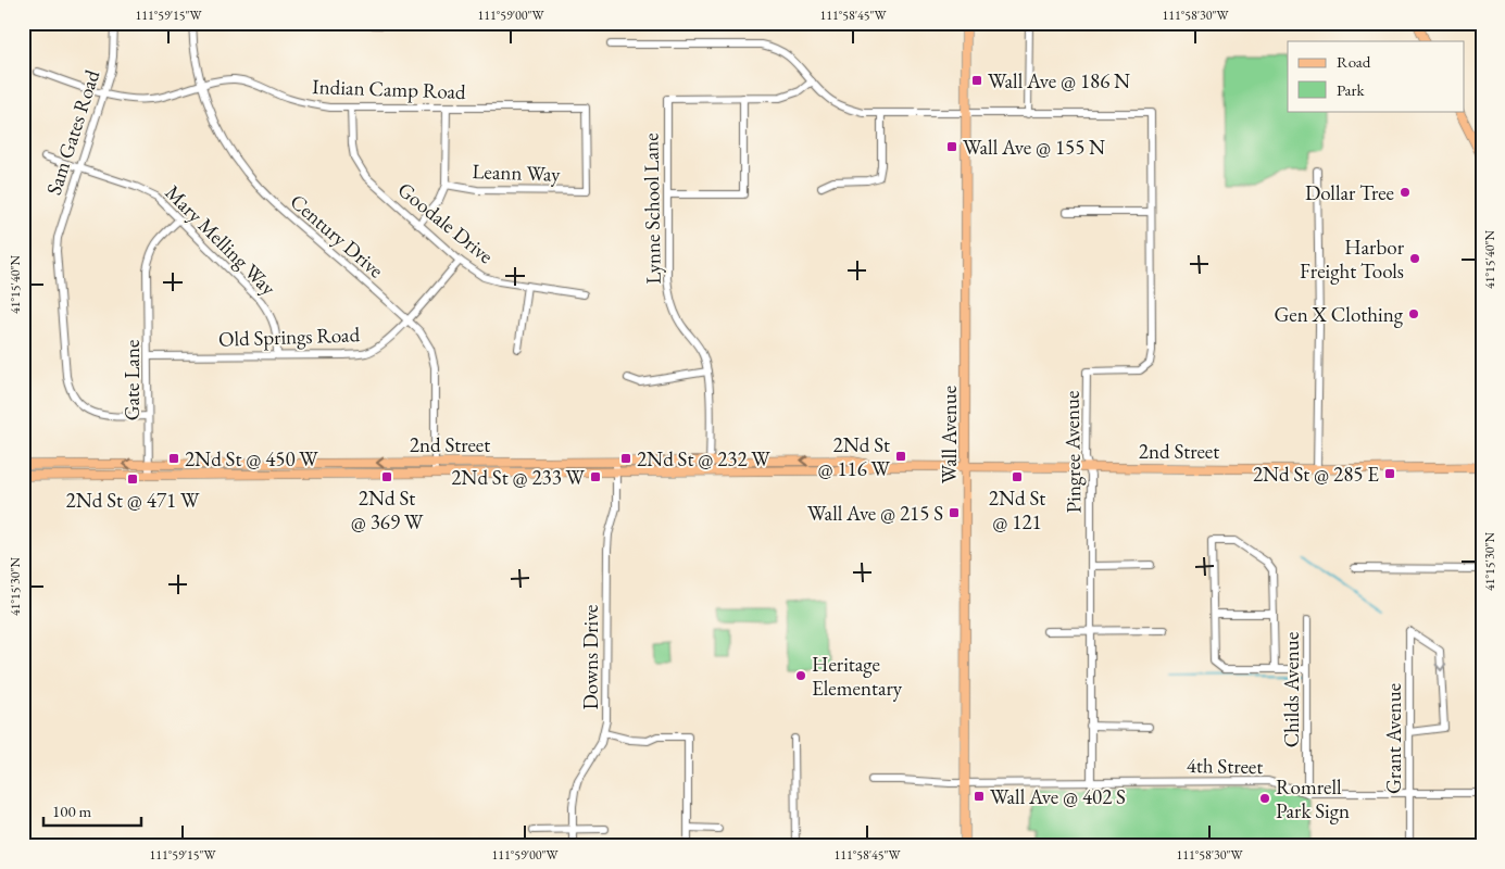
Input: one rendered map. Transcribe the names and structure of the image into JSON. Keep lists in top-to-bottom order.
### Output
{
  "streets": {
    "main road": ["Wall Avenue", "2nd Street"],
    "street": [
      "Indian Camp Road",
      "Sam Gates Road",
      "Leann Way",
      "Lynne School Lane",
      "Goodale Drive",
      "Century Drive",
      "Mary Melling Way",
      "Old Springs Road",
      "Gate Lane",
      "Pingree Avenue",
      "Downs Drive",
      "Childs Avenue",
      "Grant Avenue",
      "4th Street"
    ]
  },
  "crossings": [
    ["Indian Camp Road", "Sam Gates Road"],
    ["Indian Camp Road", "Leann Way"],
    ["Indian Camp Road", "Goodale Drive"],
    ["Indian Camp Road", "Century Drive"],
    ["Sam Gates Road", "Mary Melling Way"],
    ["Sam Gates Road", "Gate Lane"],
    ["Lynne School Lane", "2nd Street"],
    ["Goodale Drive", "Old Springs Road"],
    ["Century Drive", "Old Springs Road"],
    ["Century Drive", "2nd Street"],
    ["Mary Melling Way", "Old Springs Road"],
    ["Mary Melling Way", "Gate Lane"],
    ["Old Springs Road", "Gate Lane"],
    ["Gate Lane", "2nd Street"],
    ["Wall Avenue", "2nd Street"],
    ["Wall Avenue", "4th Street"],
    ["2nd Street", "Pingree Avenue"],
    ["2nd Street", "Downs Drive"],
    ["Pingree Avenue", "4th Street"],
    ["Childs Avenue", "4th Street"],
    ["Grant Avenue", "4th Street"]
  ],
  "places": {
    "transit": [
      "Wall Ave @ 186 N",
      "Wall Ave @ 155 N",
      "2Nd St @ 116 W",
      "2Nd St @ 450 W",
      "2Nd St @ 232 W",
      "2Nd St @ 285 E",
      "2Nd St @ 369 W",
      "2Nd St @ 233 W",
      "2Nd St @ 121",
      "2Nd St @ 471 W",
      "Wall Ave @ 215 S",
      "Wall Ave @ 402 S"
    ],
    "other": [
      "Dollar Tree",
      "Harbor Freight Tools",
      "Gen X Clothing",
      "Heritage Elementary",
      "Romrell Park Sign"
    ]
  },
  "legend": ["Road", "Park"],
  "scale_bar": "100 m",
  "coordinates": [
    "111°59'15\"W",
    "111°59'00\"W",
    "111°58'45\"W",
    "111°58'30\"W",
    "41°15'40\"N",
    "41°15'30\"N"
  ]
}
